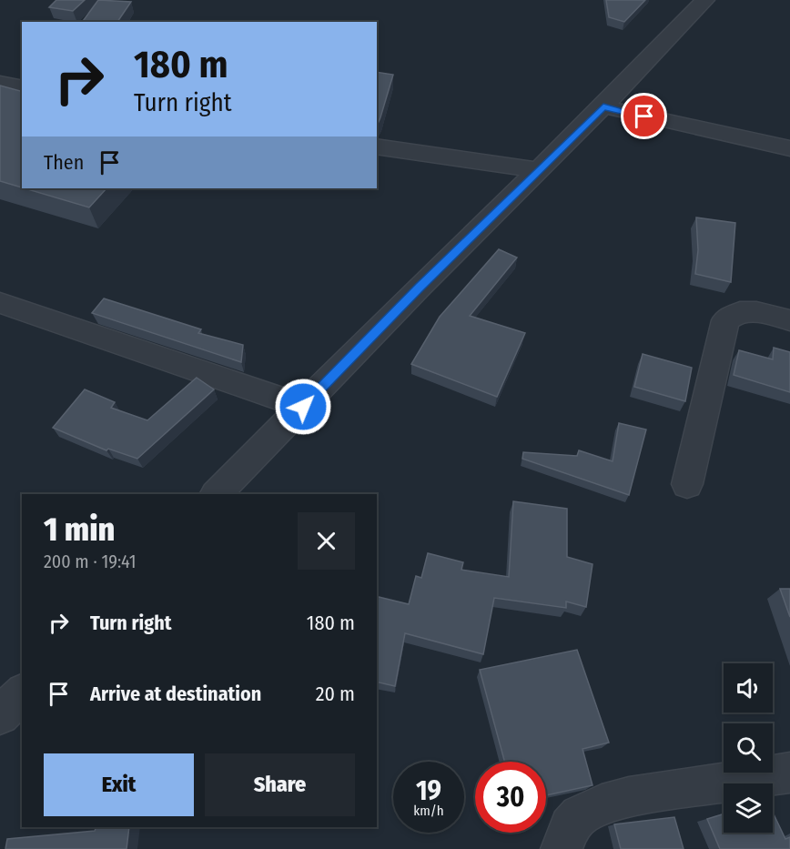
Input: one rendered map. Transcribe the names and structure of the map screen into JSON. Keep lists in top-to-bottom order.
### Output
{
  "page": {
    "turn": ["180 m", "Turn right"],
    "then": "Then",
    "heading": ["1 min", "200 m · 19:41"],
    "list": [
      {
        "name": "Turn right",
        "value": "180 m"
      },
      {
        "name": "Arrive at destination",
        "value": "20 m"
      }
    ],
    "buttons": ["Exit", "Share"],
    "speed": "19 km/h",
    "limit": "30"
  }
}
